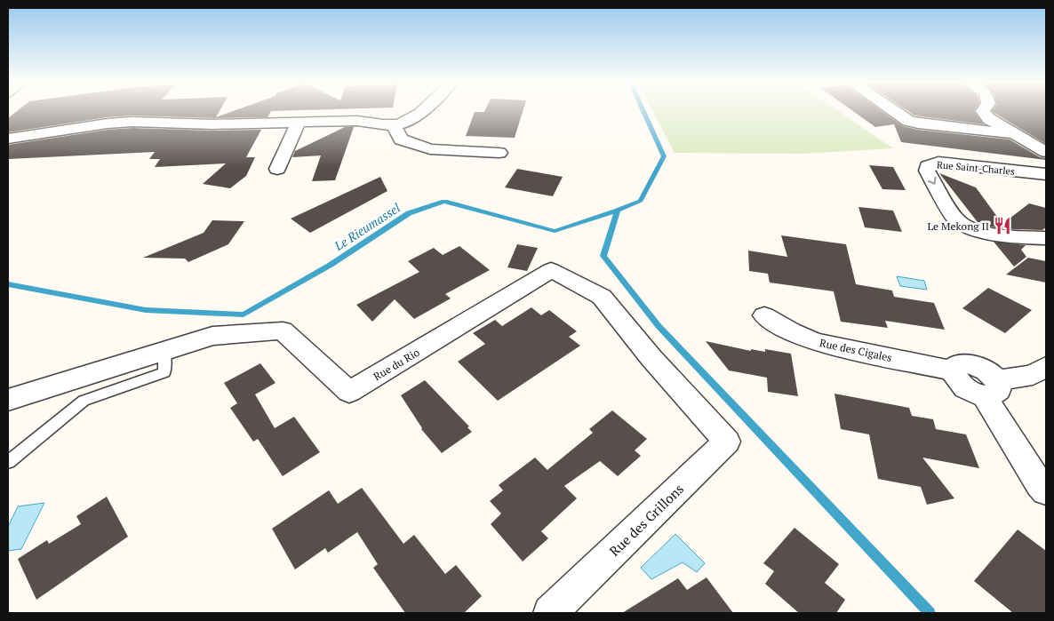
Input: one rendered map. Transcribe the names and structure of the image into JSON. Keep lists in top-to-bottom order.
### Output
{
  "streets": {
    "street": [
      "Rue Saint-Charles",
      "Rue des Cigales",
      "Rue du Rio",
      "Rue des Grillons"
    ]
  },
  "crossings": [
    ["Rue du Rio", "Rue des Grillons"]
  ],
  "water": ["Le Rieumassel"],
  "places": {
    "restaurant": ["Le Mekong II"]
  }
}
